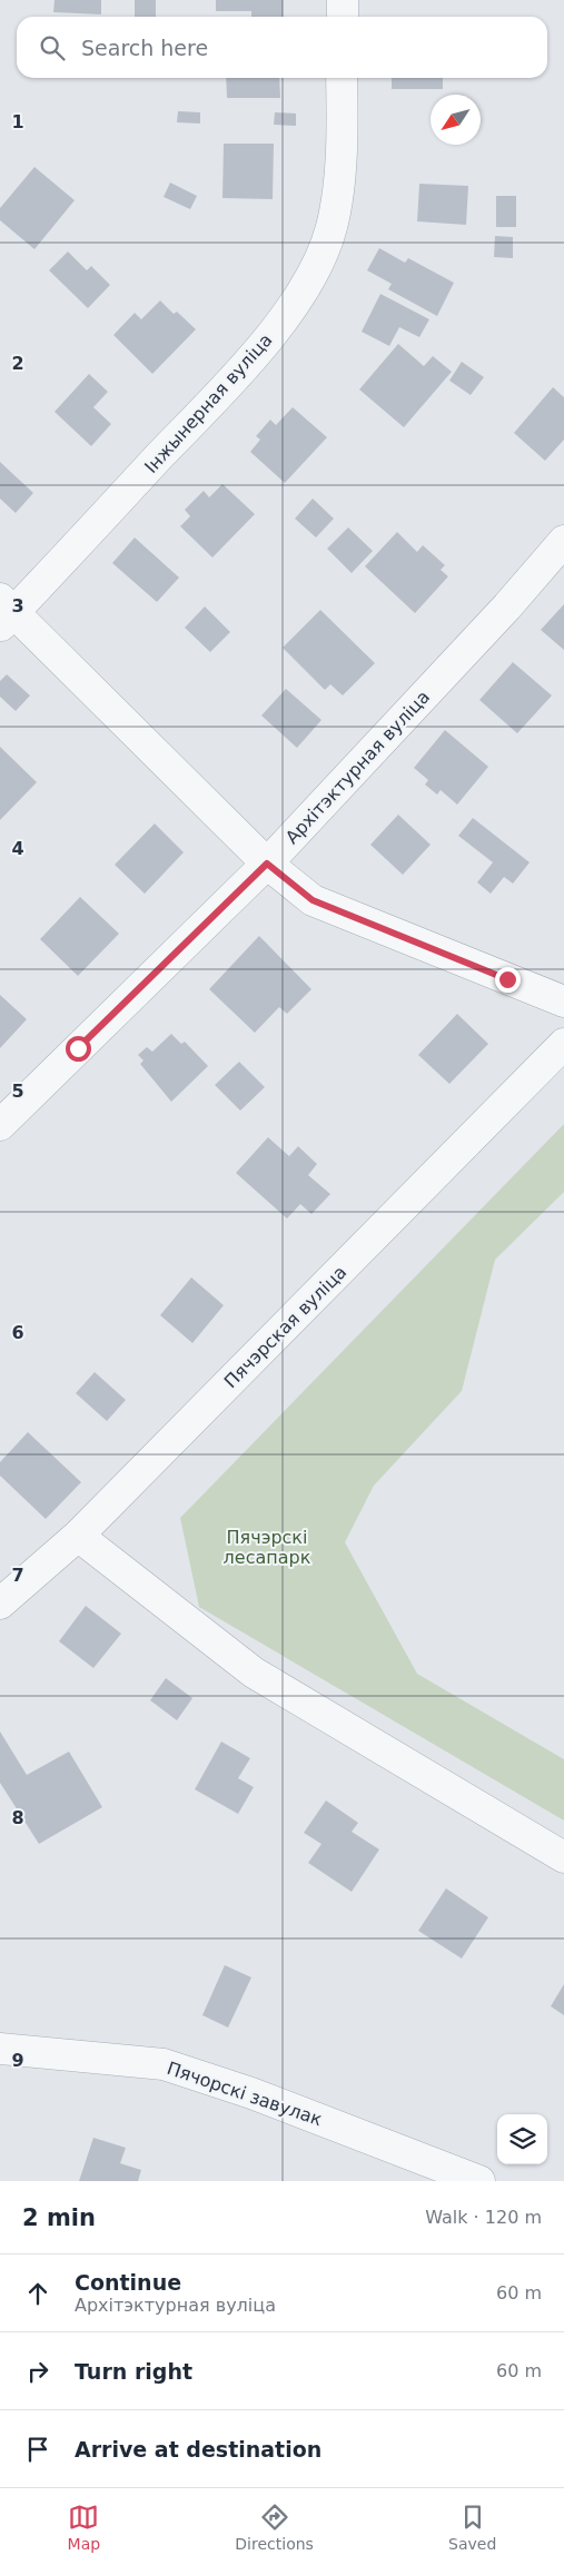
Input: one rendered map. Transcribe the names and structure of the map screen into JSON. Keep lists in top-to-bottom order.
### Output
{
  "streets": {
    "street": [
      "Інжынерная вуліца",
      "Архітэктурная вуліца",
      "Пячэрская вуліца",
      "Пячорскі завулак"
    ]
  },
  "parks": ["Пячэрскі лесапарк"],
  "north": "bottom left",
  "page": {
    "search": "Search here",
    "heading": ["2 min", "Walk · 120 m"],
    "list": [
      ["Continue", "Архітэктурная вуліца", "60 m"],
      ["Turn right", "60 m"],
      "Arrive at destination"
    ],
    "nav": ["Map", "Directions", "Saved"]
  },
  "grid": {
    "rows": [
      "1",
      "2",
      "3",
      "4",
      "5",
      "6",
      "7",
      "8",
      "9"
    ]
  }
}
